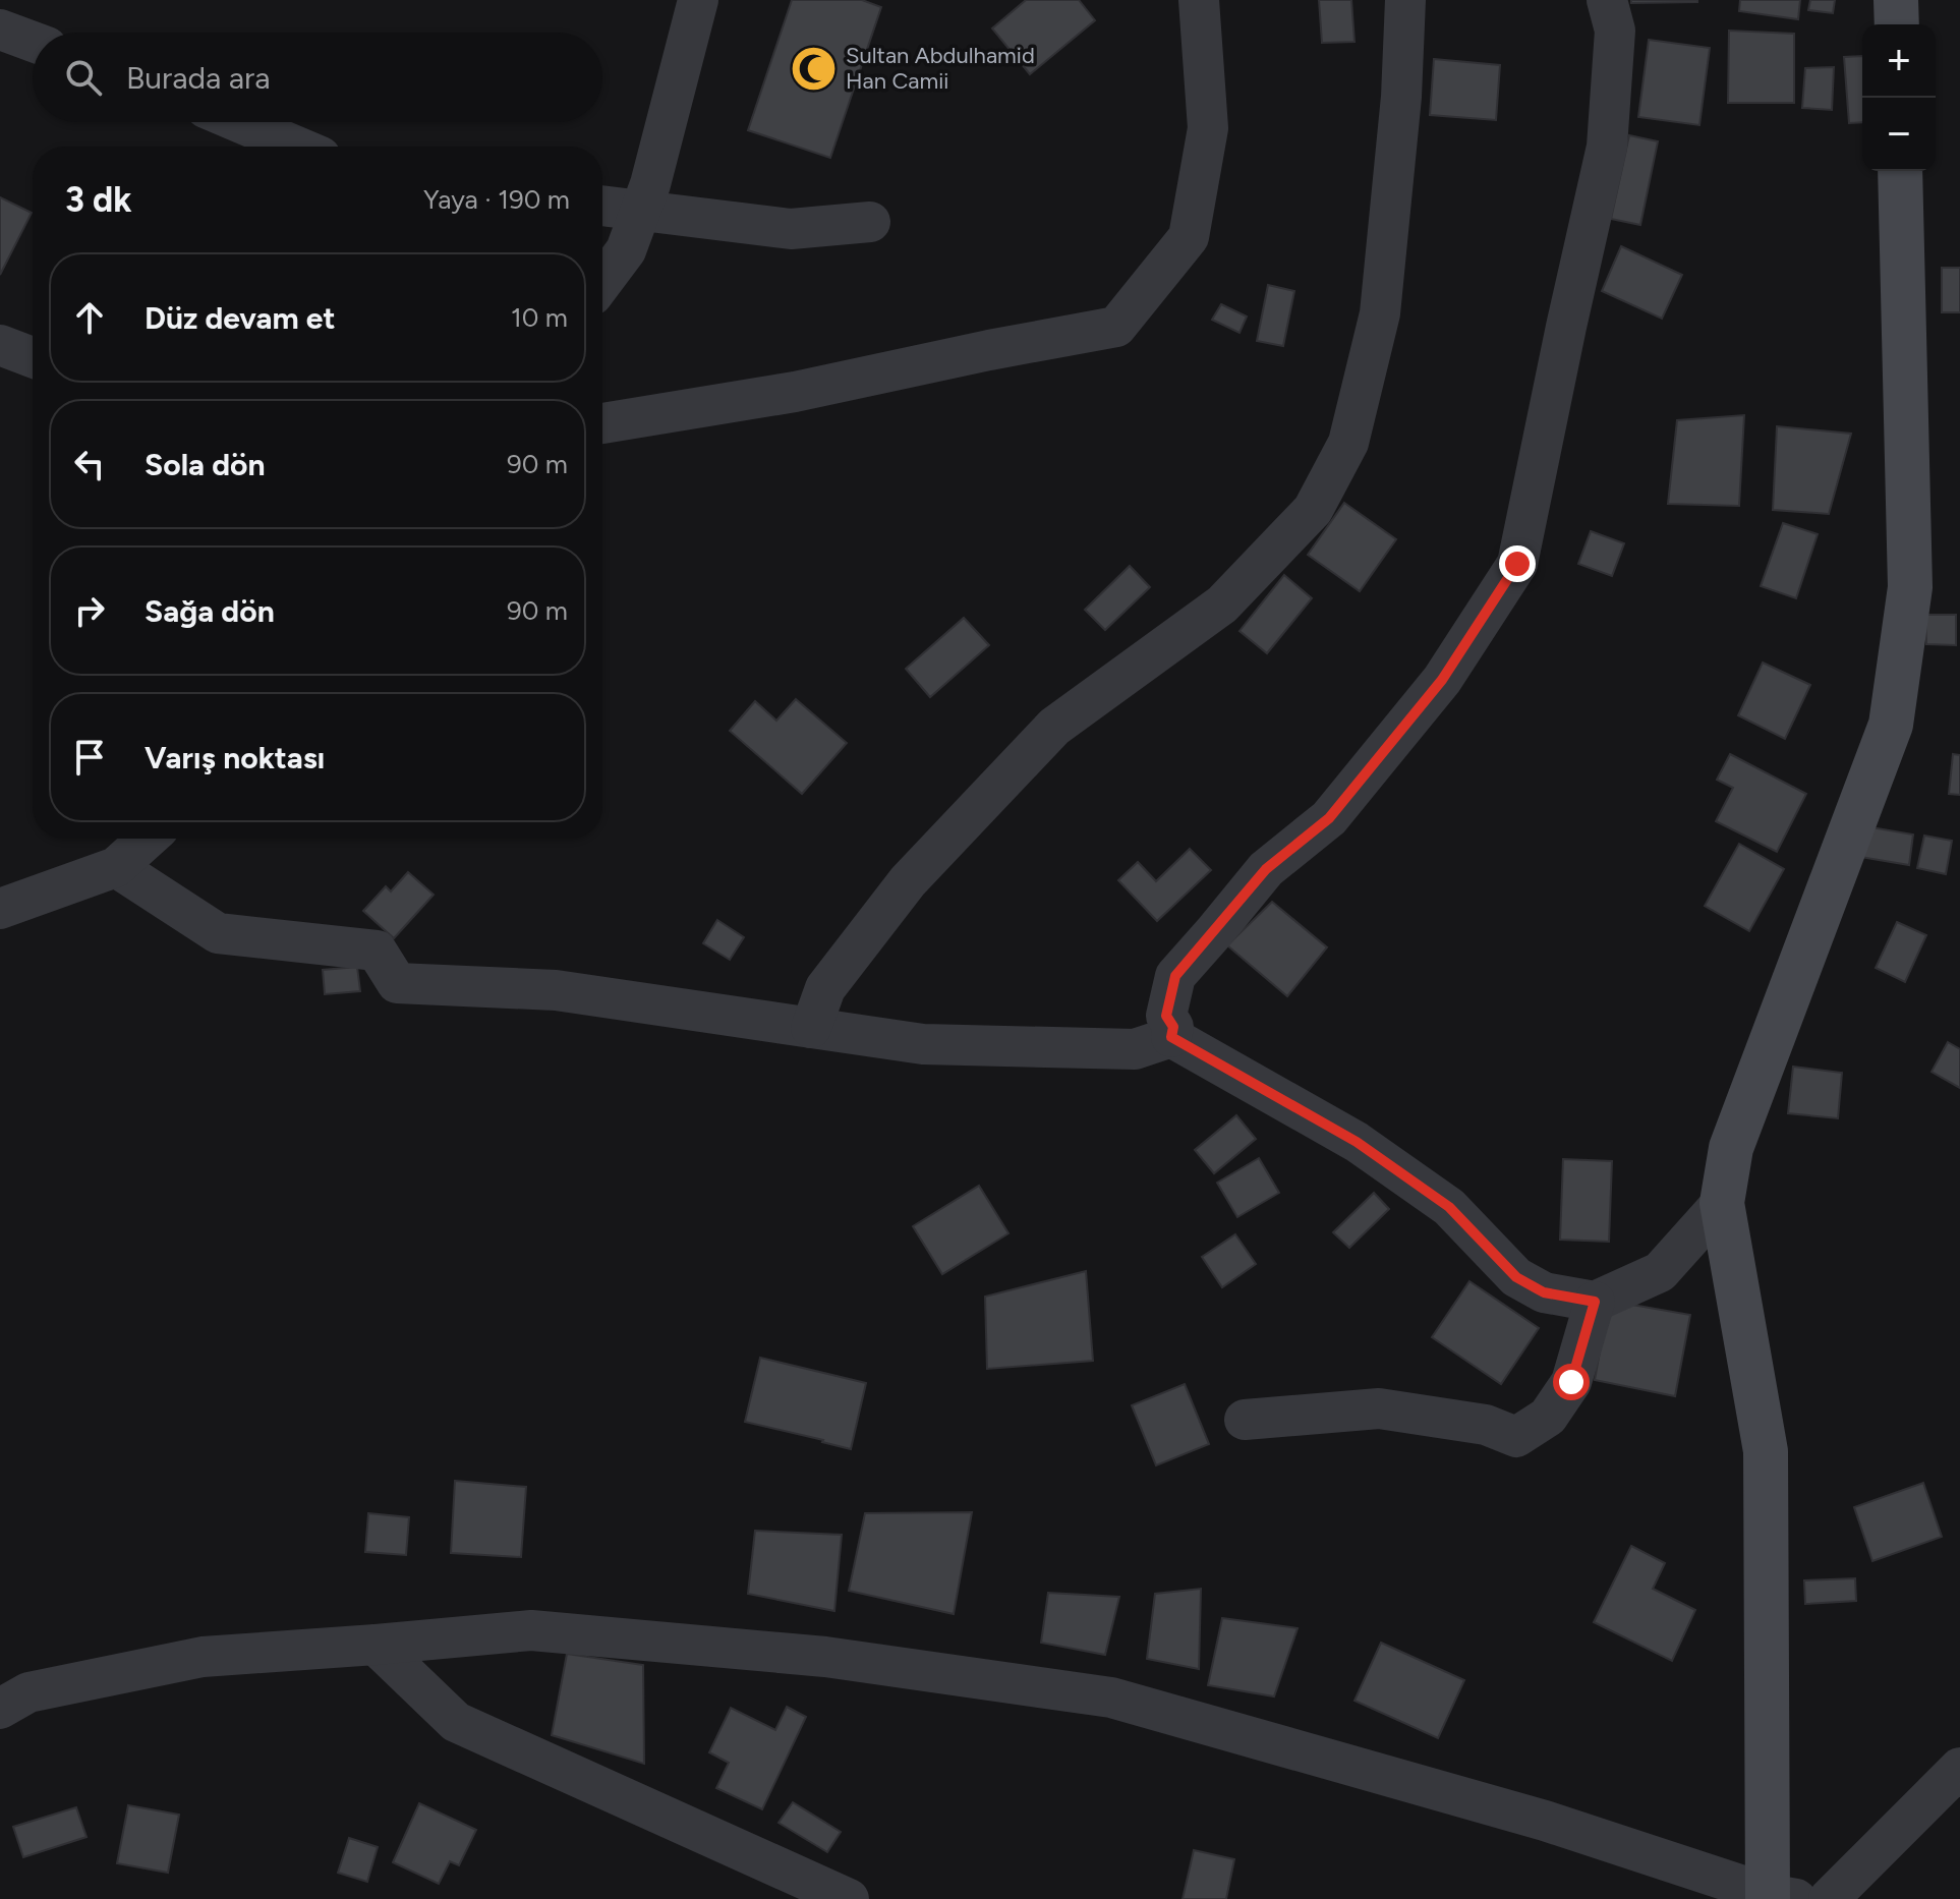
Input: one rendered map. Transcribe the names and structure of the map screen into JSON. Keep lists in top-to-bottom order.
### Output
{
  "places": {
    "mosque": ["Sultan Abdulhamid Han Camii"]
  },
  "page": {
    "map_buttons": ["+", "−"],
    "search": "Burada ara",
    "heading": ["3 dk", "Yaya · 190 m"],
    "list": [
      ["Düz devam et", "10 m"],
      ["Sola dön", "90 m"],
      ["Sağa dön", "90 m"],
      "Varış noktası"
    ]
  }
}
